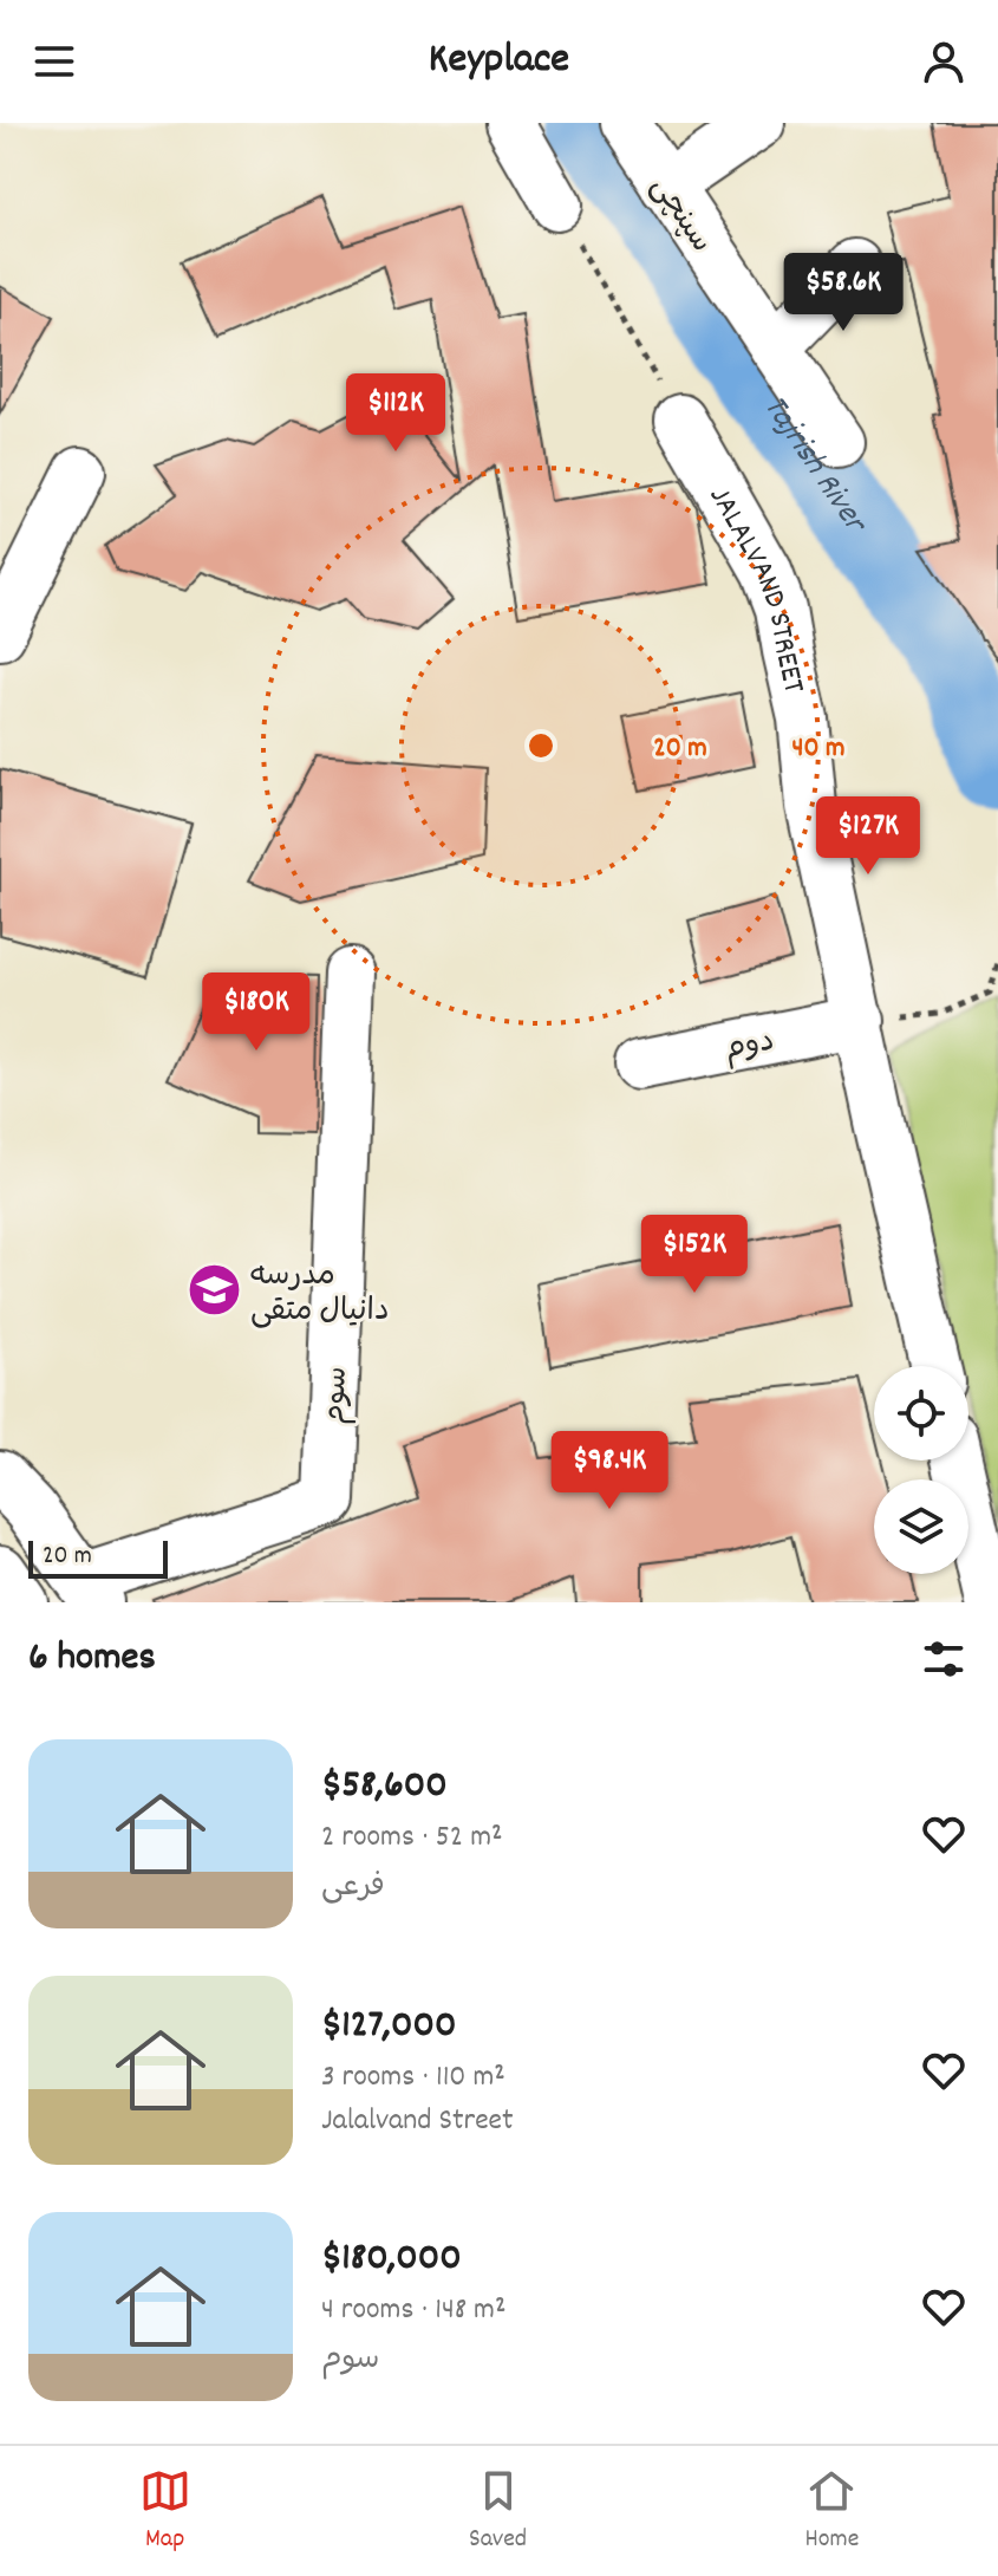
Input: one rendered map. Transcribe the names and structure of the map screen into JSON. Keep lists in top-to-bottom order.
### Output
{
  "streets": {
    "street": [
      "سپنچی",
      "JALALVAND STREET",
      "دوم",
      "سوم"
    ]
  },
  "crossings": [
    ["JALALVAND STREET", "دوم"]
  ],
  "water": ["Tajrish River"],
  "places": {
    "school or university": ["مدرسه دانیال متقی"]
  },
  "scale_bar": "20 m",
  "page": {
    "header": "Keyplace",
    "price": [
      "$58.6K",
      "$112K",
      "$127K",
      "$180K",
      "$152K",
      "$98.4K"
    ],
    "scale": "20 m",
    "heading": "6 homes",
    "list": [
      {
        "name": "$58,600",
        "note": "2 rooms · 52 m² · فرعی"
      },
      {
        "name": "$127,000",
        "note": "3 rooms · 110 m² · Jalalvand Street"
      },
      {
        "name": "$180,000",
        "note": "4 rooms · 148 m² · سوم"
      }
    ],
    "tabs": ["Map", "Saved", "Home"]
  },
  "rings": ["20 m", "40 m"]
}
